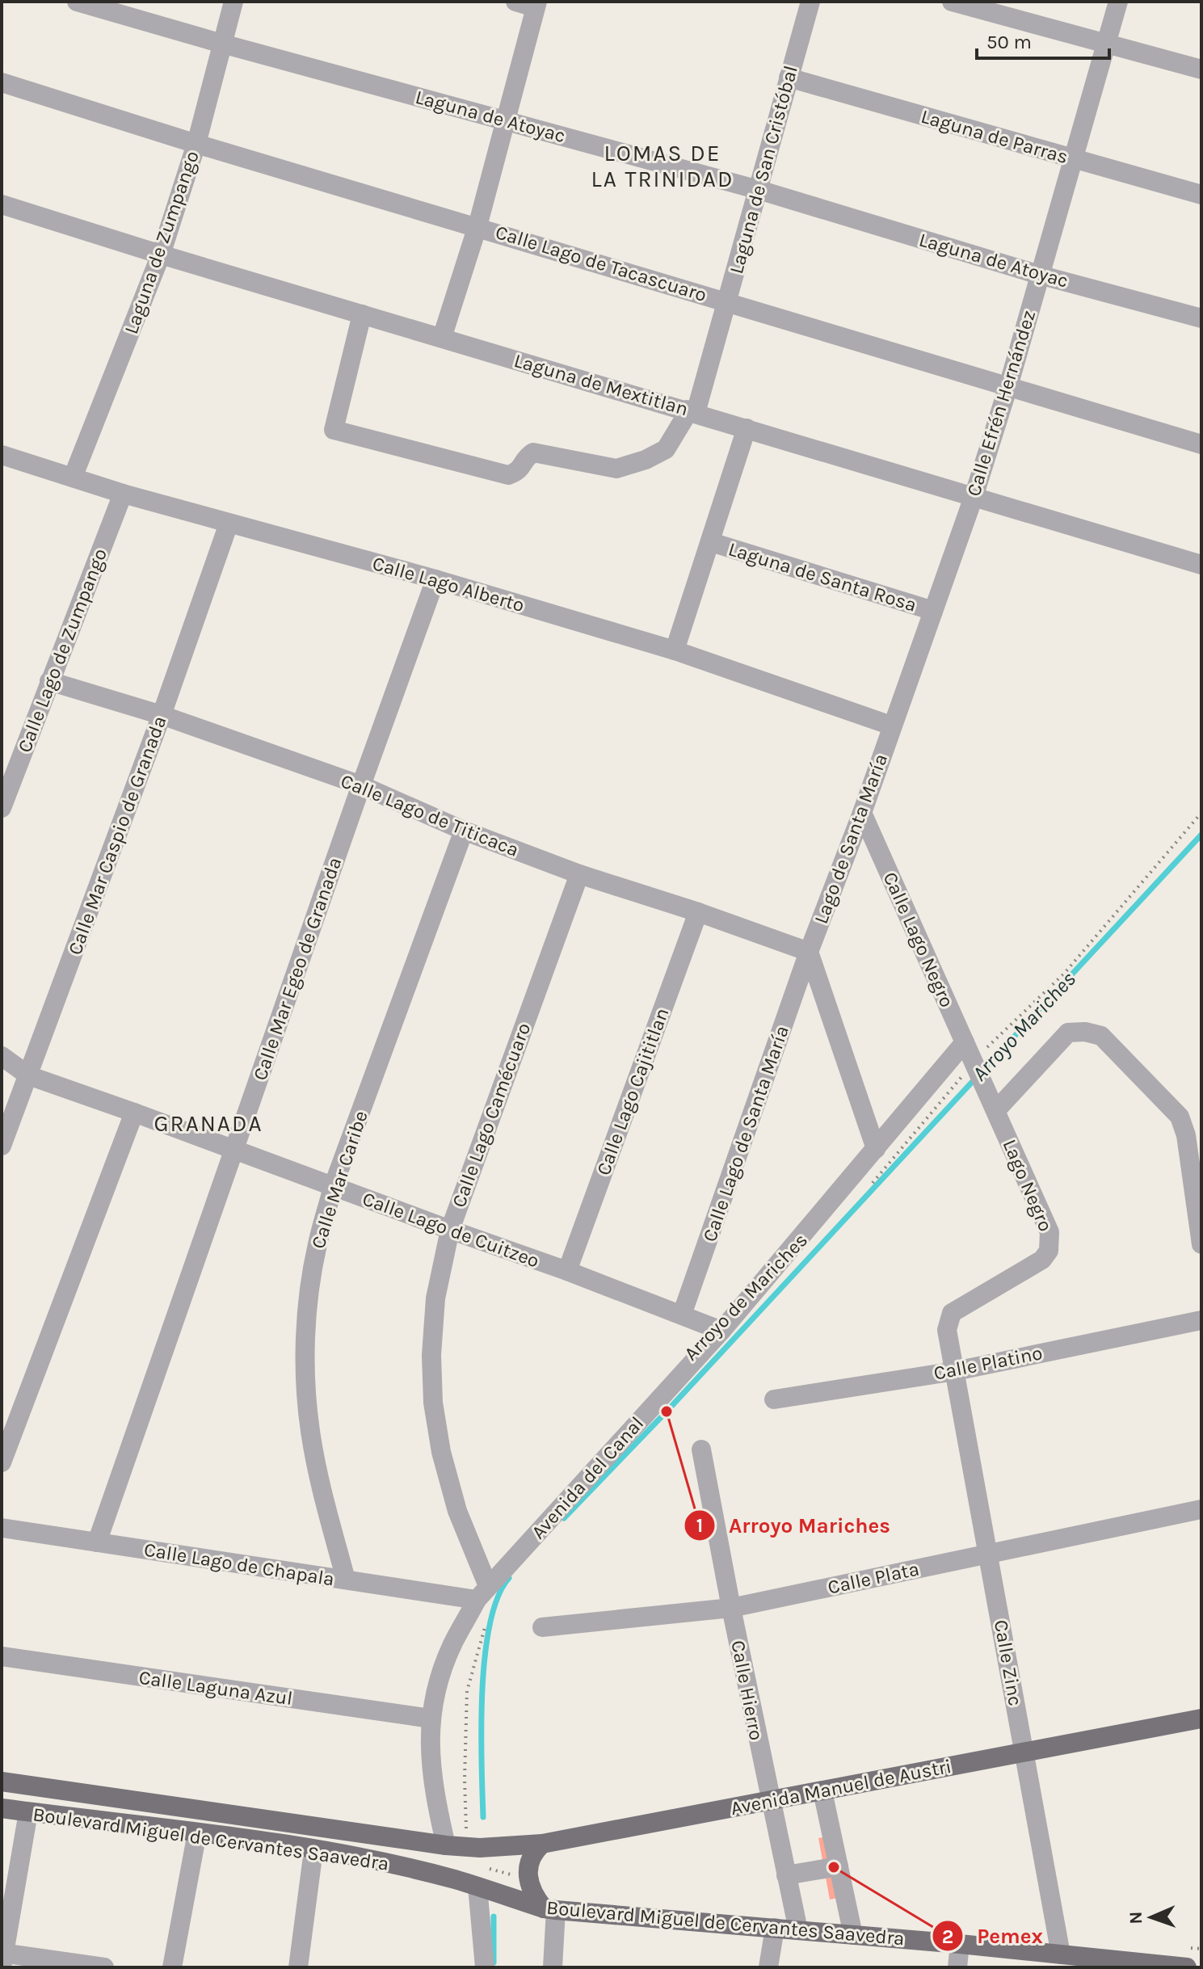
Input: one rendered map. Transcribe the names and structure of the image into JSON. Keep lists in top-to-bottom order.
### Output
{
  "streets": {
    "main road": ["Avenida Manuel de Austri", "Boulevard Miguel de Cervantes Saavedra"],
    "street": [
      "Laguna de Atoyac",
      "Laguna de Parras",
      "Laguna de San Cristóbal",
      "Laguna de Zumpango",
      "Calle Lago de Tacascuaro",
      "Laguna de Mextitlan",
      "Calle Efrén Hernández",
      "Laguna de Santa Rosa",
      "Calle Lago Alberto",
      "Calle Lago de Zumpango",
      "Calle Lago de Titicaca",
      "Calle Mar Caspio de Granada",
      "Lago de Santa María",
      "Calle Lago Negro",
      "Calle Mar Egeo de Granada",
      "Calle Lago Cajititlan",
      "Calle Lago Camécuaro",
      "Calle Lago de Santa María",
      "Calle Mar Caribe",
      "Lago Negro",
      "Calle Lago de Cuitzeo",
      "Calle Platino",
      "Avenida del Canal",
      "Calle Lago de Chapala",
      "Calle Plata",
      "Calle Zinc",
      "Calle Laguna Azul",
      "Calle Hierro"
    ]
  },
  "crossings": [
    ["Laguna de Atoyac", "Laguna de San Cristóbal"],
    ["Laguna de Atoyac", "Laguna de Zumpango"],
    ["Laguna de Atoyac", "Calle Efrén Hernández"],
    ["Laguna de Parras", "Laguna de San Cristóbal"],
    ["Laguna de Parras", "Calle Efrén Hernández"],
    ["Laguna de San Cristóbal", "Calle Lago de Tacascuaro"],
    ["Laguna de San Cristóbal", "Laguna de Mextitlan"],
    ["Laguna de Zumpango", "Calle Lago de Tacascuaro"],
    ["Laguna de Zumpango", "Laguna de Mextitlan"],
    ["Laguna de Zumpango", "Calle Lago Alberto"],
    ["Calle Lago de Tacascuaro", "Calle Efrén Hernández"],
    ["Laguna de Mextitlan", "Calle Efrén Hernández"],
    ["Calle Efrén Hernández", "Laguna de Santa Rosa"],
    ["Calle Efrén Hernández", "Calle Lago Alberto"],
    ["Calle Efrén Hernández", "Lago de Santa María"],
    ["Calle Lago Alberto", "Calle Lago de Zumpango"],
    ["Calle Lago Alberto", "Calle Mar Caspio de Granada"],
    ["Calle Lago Alberto", "Lago de Santa María"],
    ["Calle Lago Alberto", "Calle Mar Egeo de Granada"],
    ["Calle Lago de Zumpango", "Calle Lago de Titicaca"],
    ["Calle Lago de Titicaca", "Calle Mar Caspio de Granada"],
    ["Calle Lago de Titicaca", "Lago de Santa María"],
    ["Calle Lago de Titicaca", "Calle Mar Egeo de Granada"],
    ["Calle Lago de Titicaca", "Calle Lago Cajititlan"],
    ["Calle Lago de Titicaca", "Calle Lago Camécuaro"],
    ["Calle Lago de Titicaca", "Calle Lago de Santa María"],
    ["Calle Lago de Titicaca", "Calle Mar Caribe"],
    ["Calle Mar Caspio de Granada", "Calle Lago de Cuitzeo"],
    ["Lago de Santa María", "Calle Lago Negro"],
    ["Lago de Santa María", "Calle Lago de Santa María"],
    ["Calle Lago Negro", "Lago Negro"],
    ["Calle Lago Negro", "Avenida del Canal"],
    ["Calle Mar Egeo de Granada", "Calle Lago de Cuitzeo"],
    ["Calle Mar Egeo de Granada", "Calle Lago de Chapala"],
    ["Calle Lago Cajititlan", "Calle Lago de Cuitzeo"],
    ["Calle Lago Camécuaro", "Calle Lago de Cuitzeo"],
    ["Calle Lago Camécuaro", "Avenida del Canal"],
    ["Calle Lago Camécuaro", "Calle Lago de Chapala"],
    ["Calle Lago de Santa María", "Calle Lago de Cuitzeo"],
    ["Calle Mar Caribe", "Calle Lago de Cuitzeo"],
    ["Calle Mar Caribe", "Calle Lago de Chapala"],
    ["Lago Negro", "Calle Platino"],
    ["Lago Negro", "Calle Zinc"],
    ["Calle Lago de Cuitzeo", "Avenida del Canal"],
    ["Calle Platino", "Calle Zinc"],
    ["Avenida del Canal", "Calle Lago de Chapala"],
    ["Avenida del Canal", "Calle Laguna Azul"],
    ["Avenida del Canal", "Boulevard Miguel de Cervantes Saavedra"],
    ["Calle Plata", "Calle Zinc"],
    ["Calle Plata", "Calle Hierro"],
    ["Calle Zinc", "Avenida Manuel de Austri"],
    ["Calle Zinc", "Boulevard Miguel de Cervantes Saavedra"],
    ["Calle Hierro", "Avenida Manuel de Austri"],
    ["Calle Hierro", "Boulevard Miguel de Cervantes Saavedra"],
    ["Avenida Manuel de Austri", "Boulevard Miguel de Cervantes Saavedra"]
  ],
  "districts": ["LOMAS DE LA TRINIDAD", "GRANADA"],
  "water": ["Arroyo Mariches"],
  "places": ["Arroyo Mariches", "Pemex"],
  "scale_bar": "50 m",
  "north": "left"
}
